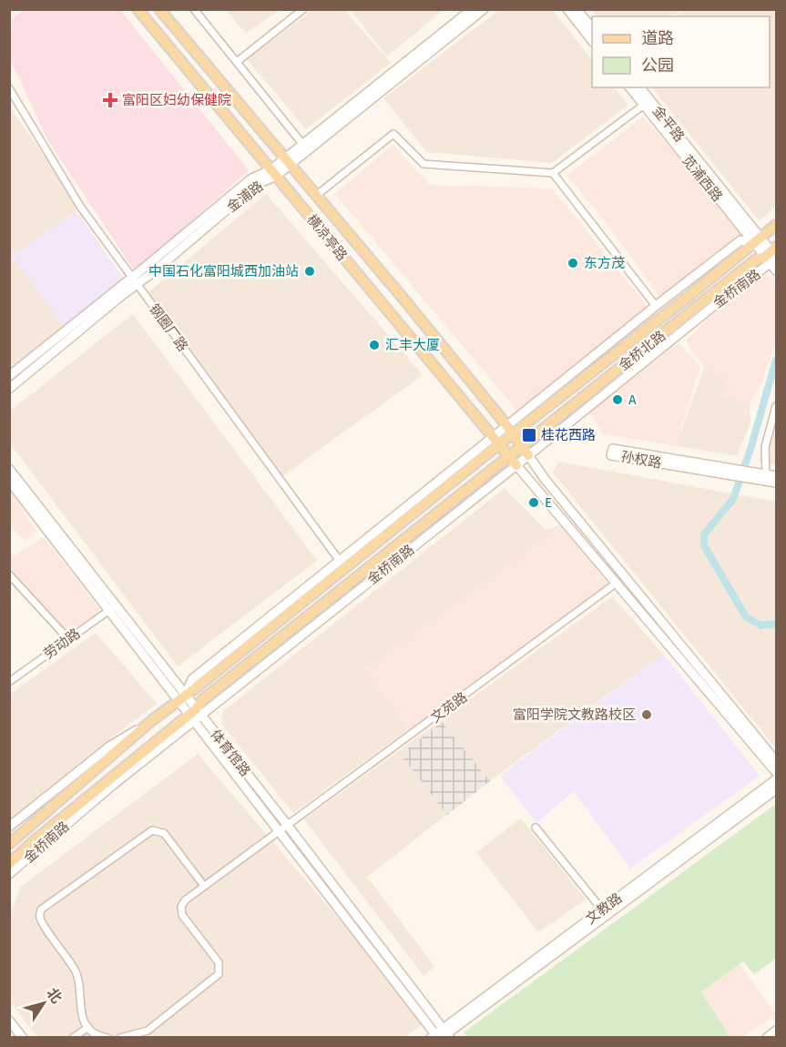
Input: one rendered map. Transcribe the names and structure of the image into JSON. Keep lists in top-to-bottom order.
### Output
{
  "streets": {
    "main road": [
      "金平路",
      "苋浦西路",
      "金浦路",
      "横凉亭路",
      "金桥南路",
      "金桥北路",
      "孙权路",
      "体育馆路",
      "文教路"
    ],
    "street": ["钢圈厂路", "劳动路", "文苑路"]
  },
  "crossings": [
    ["金平路", "苋浦西路"],
    ["金平路", "金桥北路"],
    ["苋浦西路", "金桥南路"],
    ["苋浦西路", "金桥北路"],
    ["金浦路", "横凉亭路"],
    ["金浦路", "钢圈厂路"],
    ["横凉亭路", "金桥南路"],
    ["横凉亭路", "金桥北路"],
    ["金桥南路", "钢圈厂路"],
    ["金桥南路", "金桥北路"],
    ["金桥南路", "体育馆路"],
    ["劳动路", "体育馆路"],
    ["文苑路", "体育馆路"],
    ["体育馆路", "文教路"]
  ],
  "places": {
    "health": ["富阳区妇幼保健院"],
    "other": [
      "东方茂",
      "中国石化富阳城西加油站",
      "汇丰大厦",
      "A",
      "E",
      "富阳学院文教路校区"
    ],
    "transit": ["桂花西路"]
  },
  "legend": ["道路", "公园"],
  "north": "top right"
}
